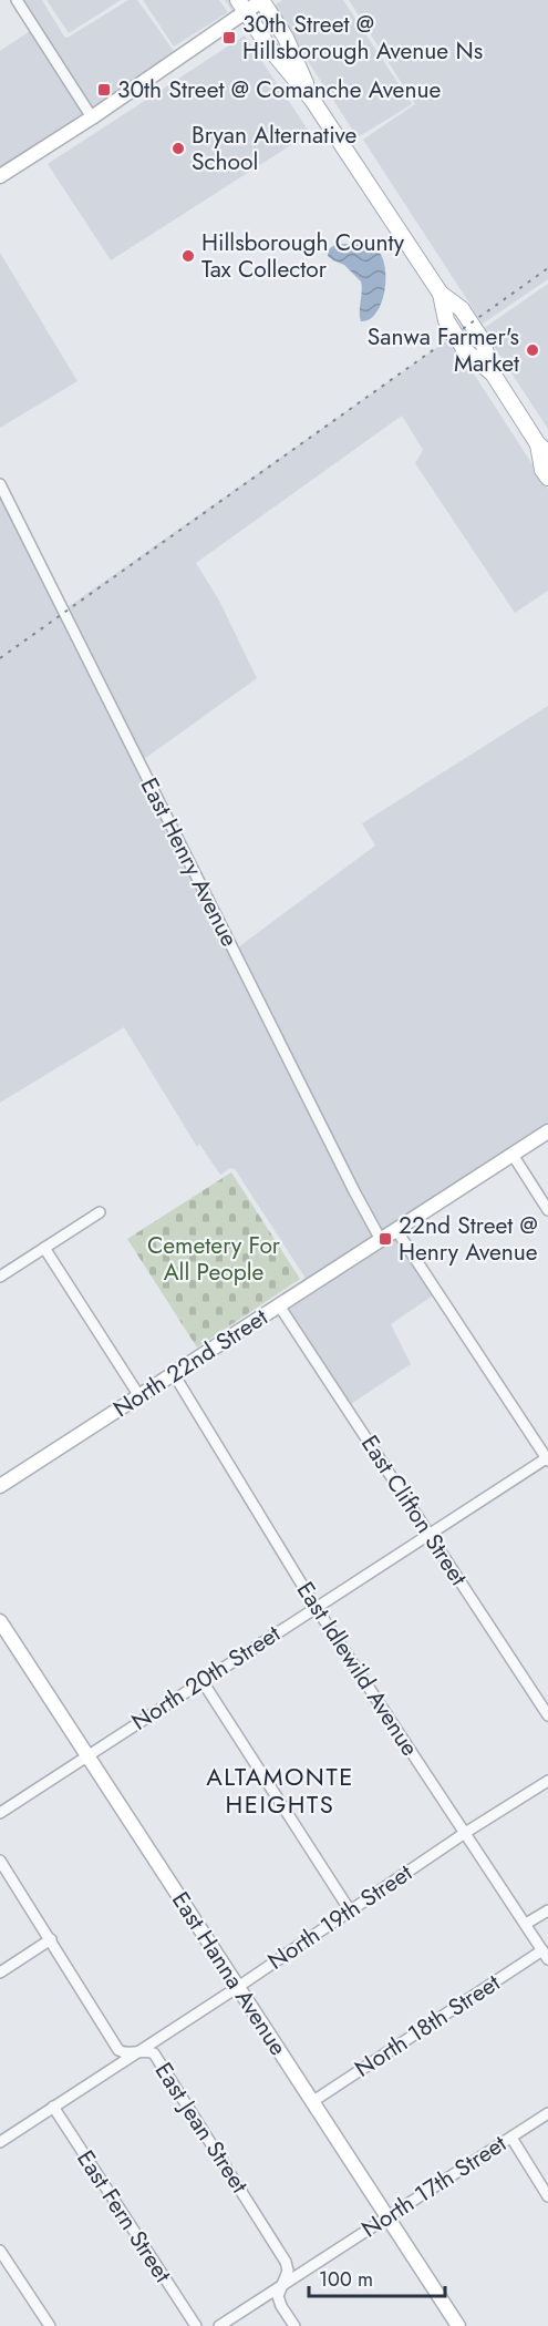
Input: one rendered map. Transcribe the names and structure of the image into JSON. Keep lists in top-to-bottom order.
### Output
{
  "streets": {
    "street": [
      "East Henry Avenue",
      "North 22nd Street",
      "East Clifton Street",
      "East Idlewild Avenue",
      "North 20th Street",
      "North 19th Street",
      "East Hanna Avenue",
      "North 18th Street",
      "East Jean Street",
      "North 17th Street",
      "East Fern Street"
    ]
  },
  "crossings": [
    ["East Henry Avenue", "North 22nd Street"],
    ["North 22nd Street", "East Clifton Street"],
    ["North 22nd Street", "East Idlewild Avenue"],
    ["East Clifton Street", "North 20th Street"],
    ["East Idlewild Avenue", "North 20th Street"],
    ["East Idlewild Avenue", "North 19th Street"],
    ["East Idlewild Avenue", "North 18th Street"],
    ["North 20th Street", "East Hanna Avenue"],
    ["North 19th Street", "East Hanna Avenue"],
    ["North 19th Street", "East Jean Street"],
    ["North 19th Street", "East Fern Street"],
    ["East Hanna Avenue", "North 18th Street"],
    ["East Hanna Avenue", "North 17th Street"],
    ["East Jean Street", "North 17th Street"]
  ],
  "districts": ["ALTAMONTE HEIGHTS"],
  "parks": ["Cemetery For All People"],
  "places": {
    "transit": ["30th Street @ Hillsborough Avenue Ns", "30th Street @ Comanche Avenue", "22nd Street @ Henry Avenue"],
    "other": ["Bryan Alternative School", "Hillsborough County Tax Collector", "Sanwa Farmer's Market"]
  },
  "scale_bar": "100 m"
}
